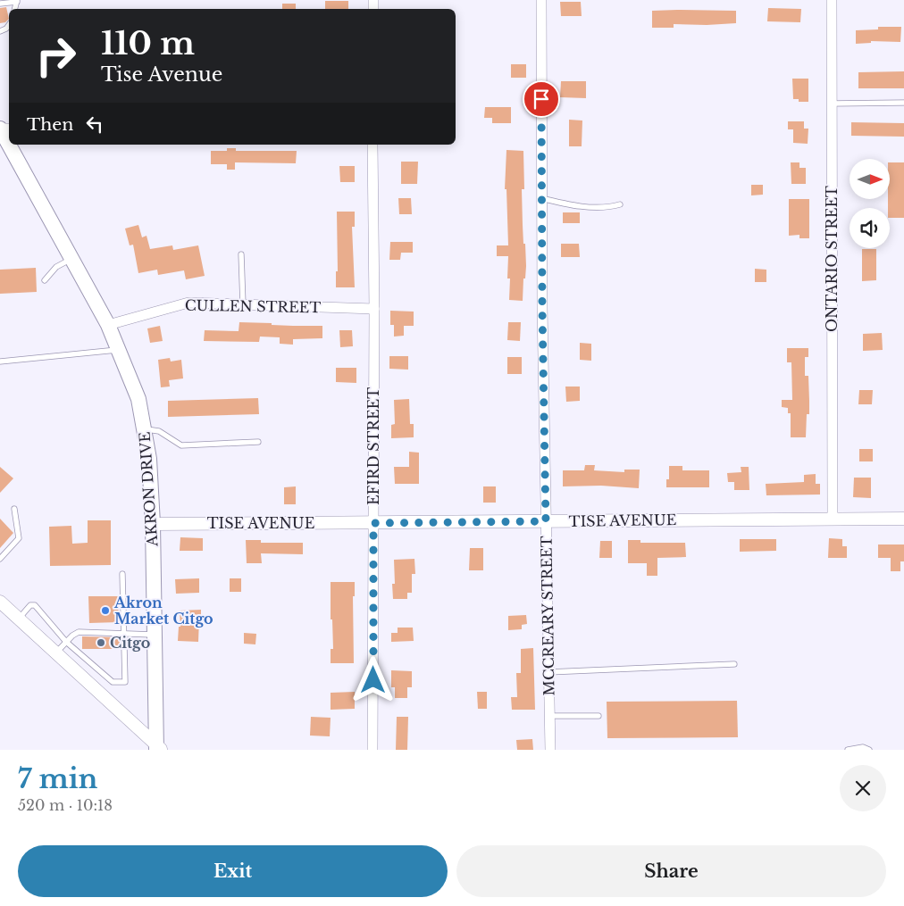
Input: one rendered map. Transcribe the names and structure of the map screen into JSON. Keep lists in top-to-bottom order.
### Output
{
  "streets": {
    "main road": ["AKRON DRIVE"],
    "street": [
      "ONTARIO STREET",
      "CULLEN STREET",
      "EFIRD STREET",
      "TISE AVENUE",
      "MCCREARY STREET"
    ]
  },
  "crossings": [
    ["ONTARIO STREET", "TISE AVENUE"],
    ["CULLEN STREET", "EFIRD STREET"],
    ["CULLEN STREET", "AKRON DRIVE"],
    ["EFIRD STREET", "TISE AVENUE"],
    ["AKRON DRIVE", "TISE AVENUE"],
    ["TISE AVENUE", "MCCREARY STREET"]
  ],
  "places": ["Akron Market Citgo", "Citgo"],
  "north": "right",
  "page": {
    "turn": ["110 m", "Tise Avenue"],
    "then": "Then",
    "heading": ["7 min", "520 m · 10:18"],
    "buttons": ["Exit", "Share"]
  }
}
